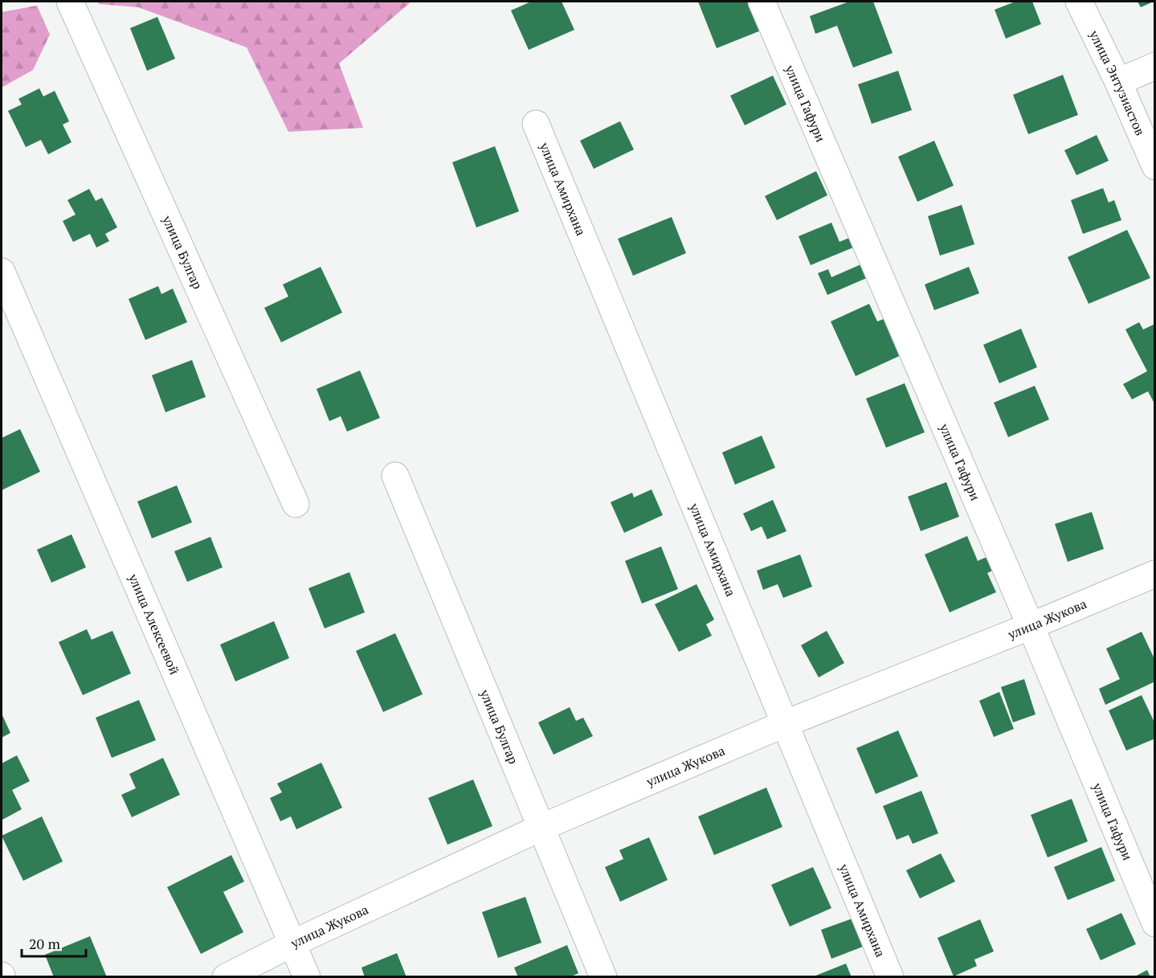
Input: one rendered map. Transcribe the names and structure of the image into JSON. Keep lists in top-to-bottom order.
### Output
{
  "streets": {
    "street": [
      "улица Энтузиастов",
      "улица Гафури",
      "улица Амирхана",
      "улица Булгар",
      "улица Жукова",
      "улица Алексеевой"
    ]
  },
  "crossings": [
    ["улица Гафури", "улица Жукова"],
    ["улица Амирхана", "улица Жукова"],
    ["улица Булгар", "улица Жукова"],
    ["улица Жукова", "улица Алексеевой"]
  ],
  "scale_bar": "20 m"
}
